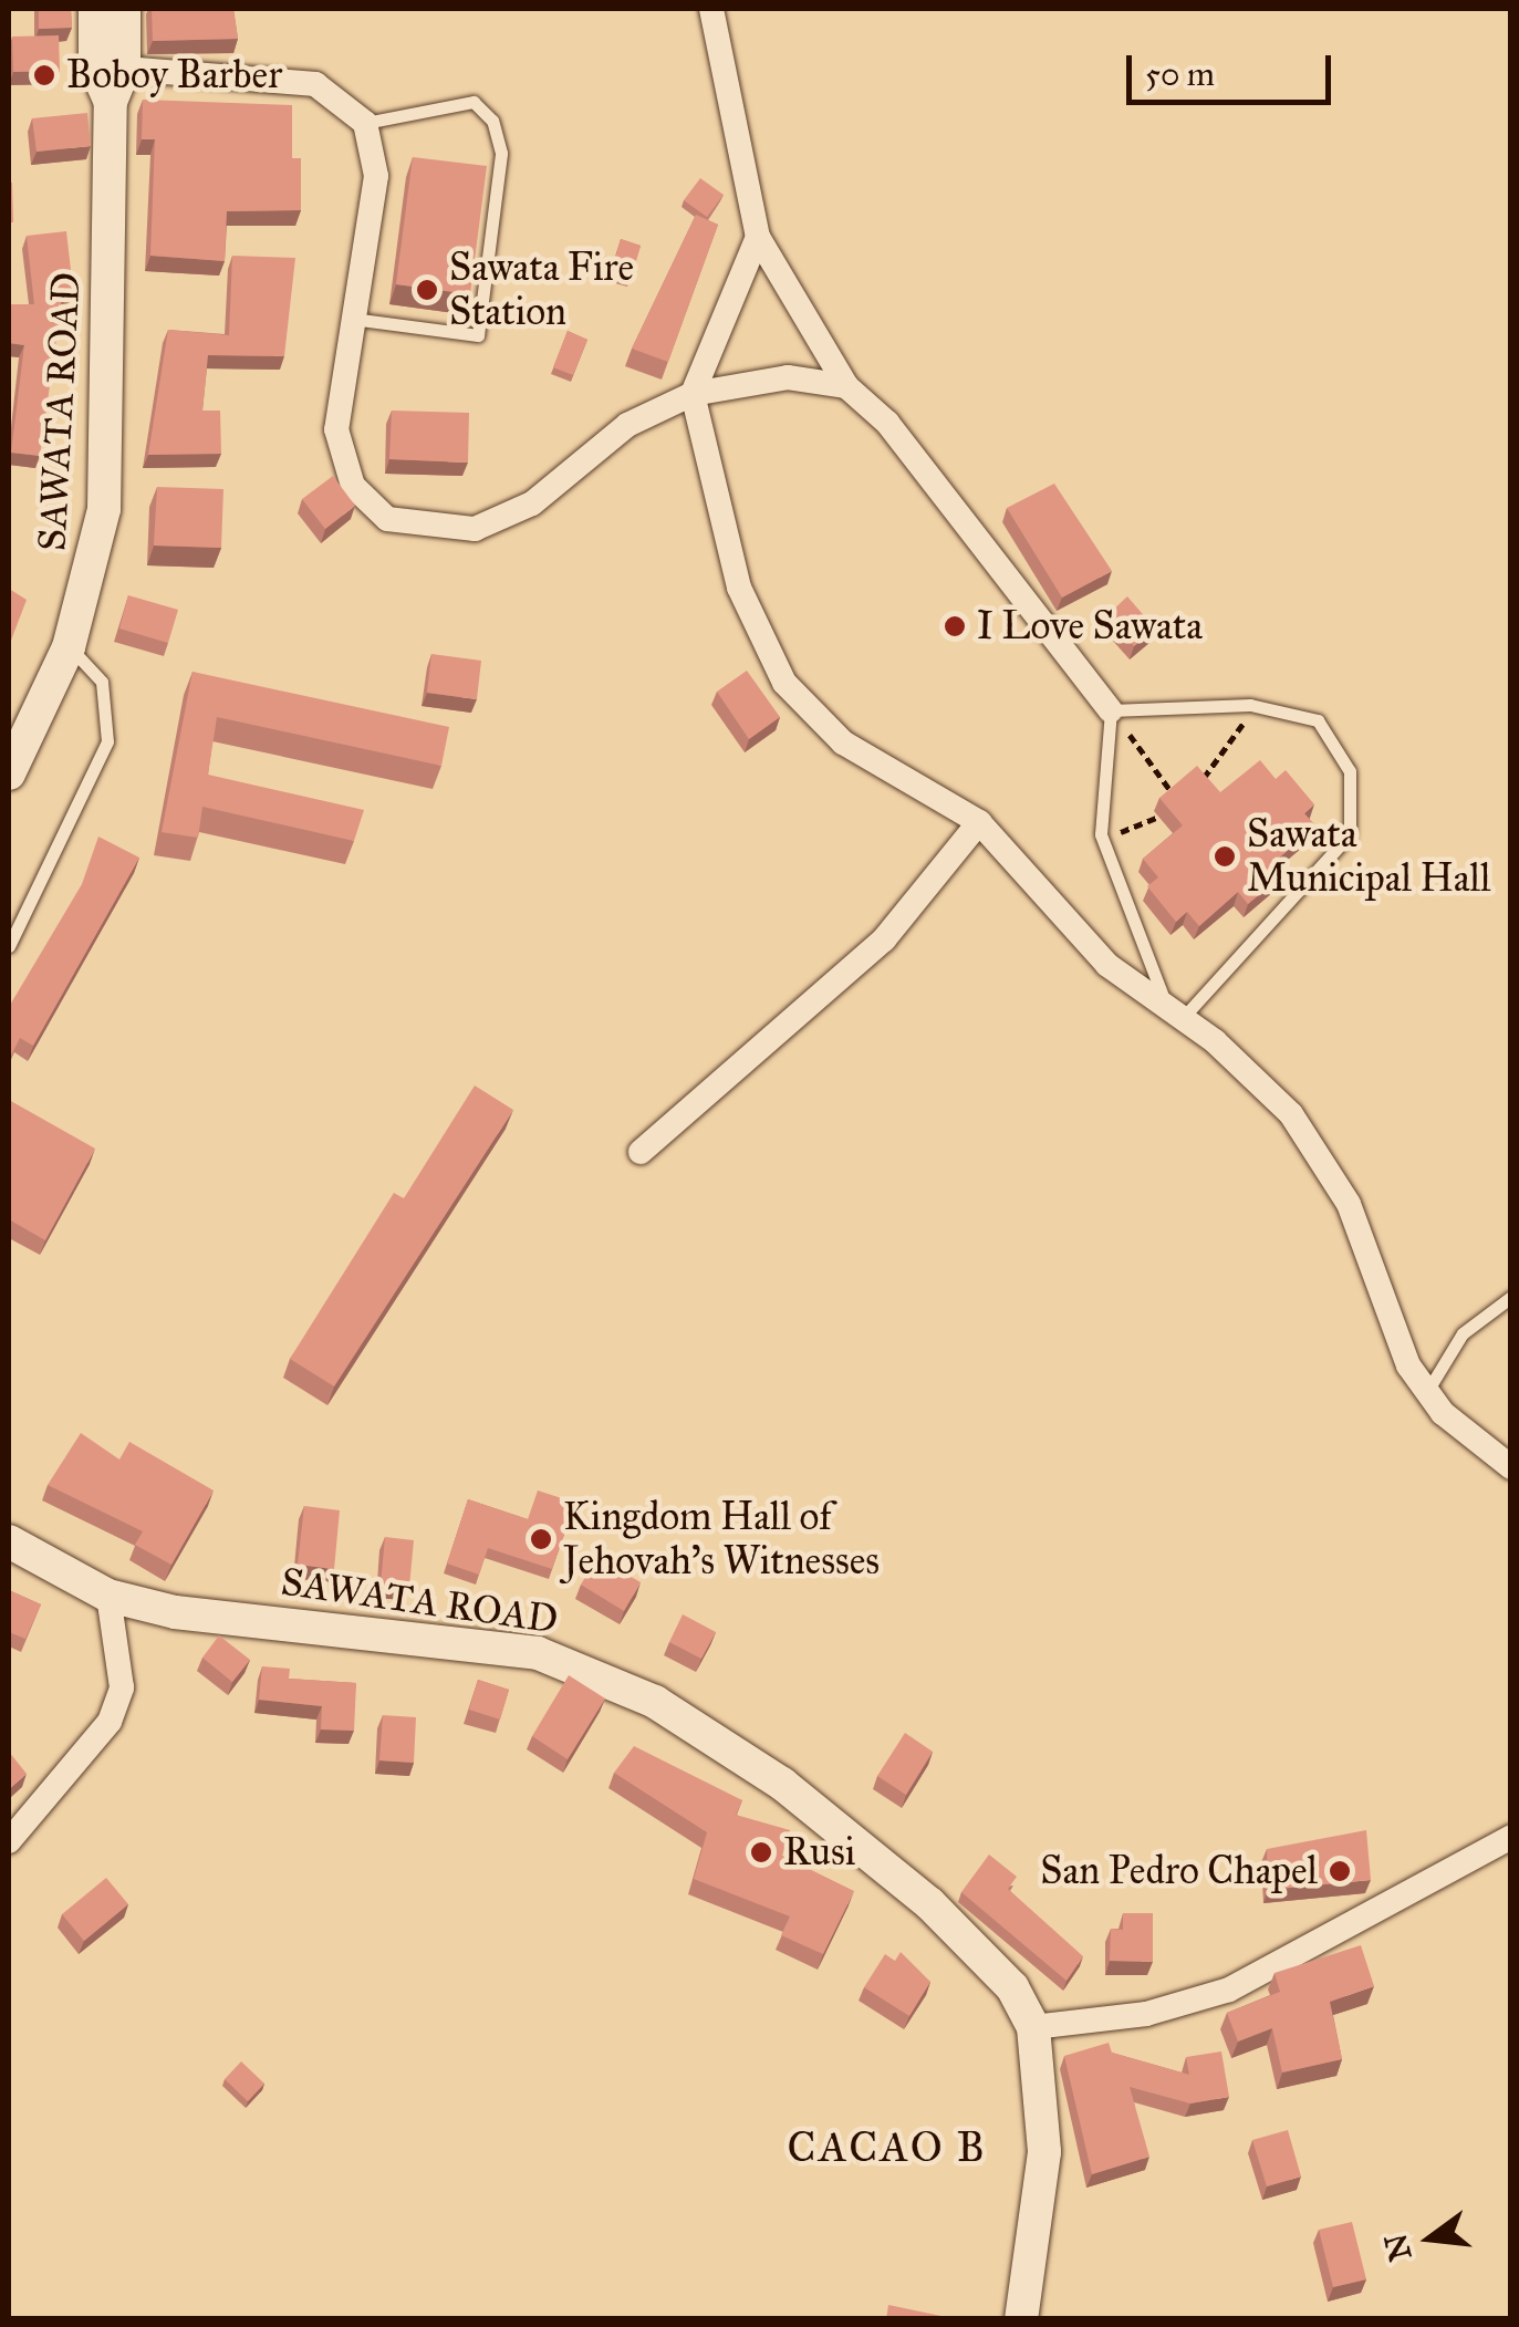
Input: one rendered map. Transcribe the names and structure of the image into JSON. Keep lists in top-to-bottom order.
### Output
{
  "streets": {
    "main road": ["SAWATA ROAD"]
  },
  "districts": ["CACAO B"],
  "places": [
    "Boboy Barber",
    "Sawata Fire Station",
    "I Love Sawata",
    "Sawata Municipal Hall",
    "Kingdom Hall of Jehovah's Witnesses",
    "Rusi",
    "San Pedro Chapel"
  ],
  "scale_bar": "50 m",
  "north": "left"
}
